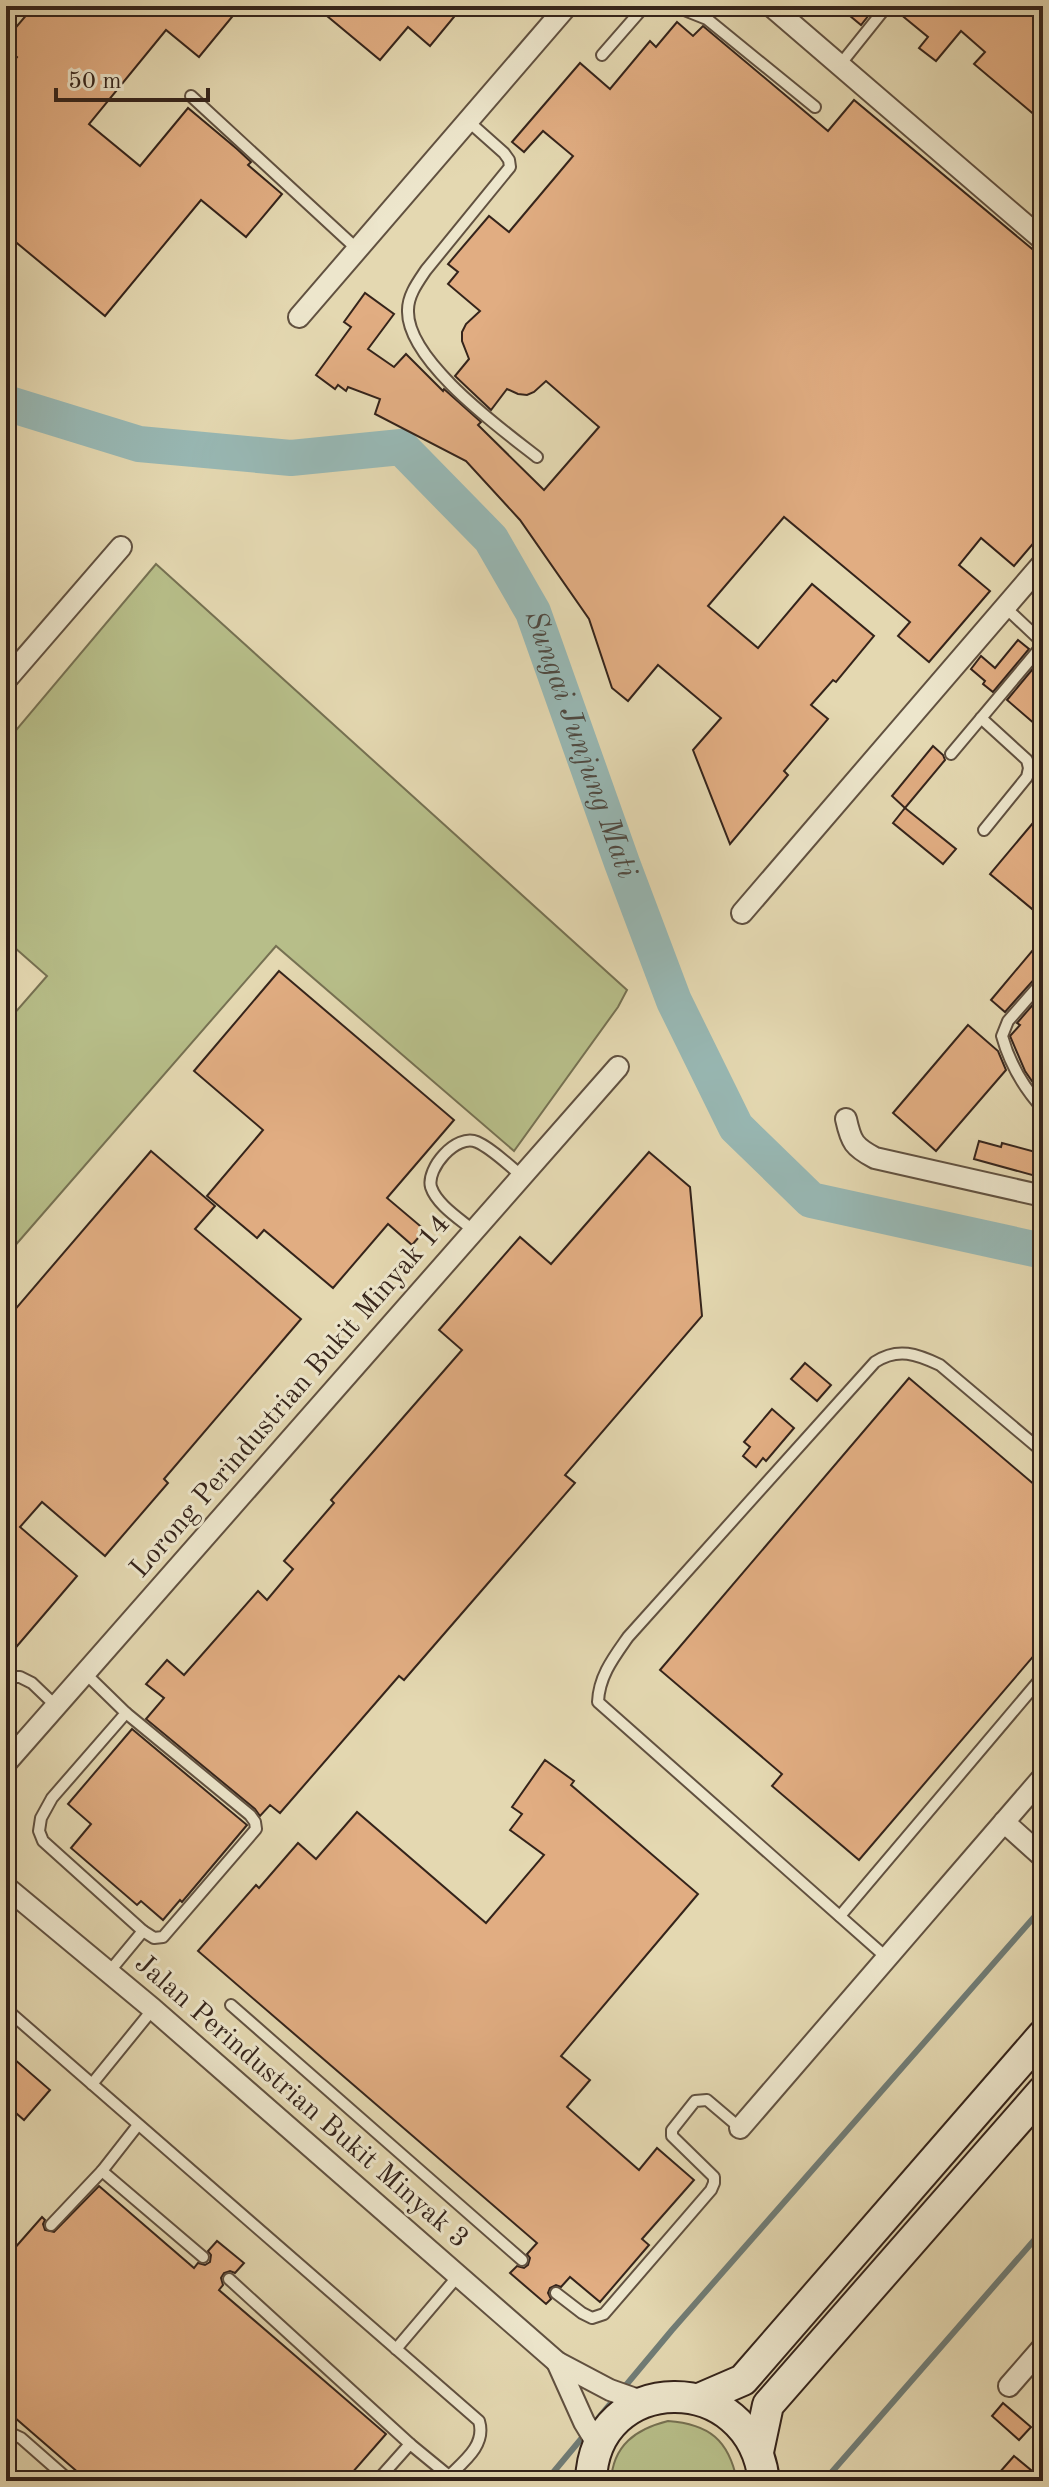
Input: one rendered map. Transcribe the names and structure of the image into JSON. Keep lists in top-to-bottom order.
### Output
{
  "streets": {
    "street": ["Lorong Perindustrian Bukit Minyak 14", "Jalan Perindustrian Bukit Minyak 3"]
  },
  "water": ["Sungai Junjung Mati"],
  "scale_bar": "50 m"
}
